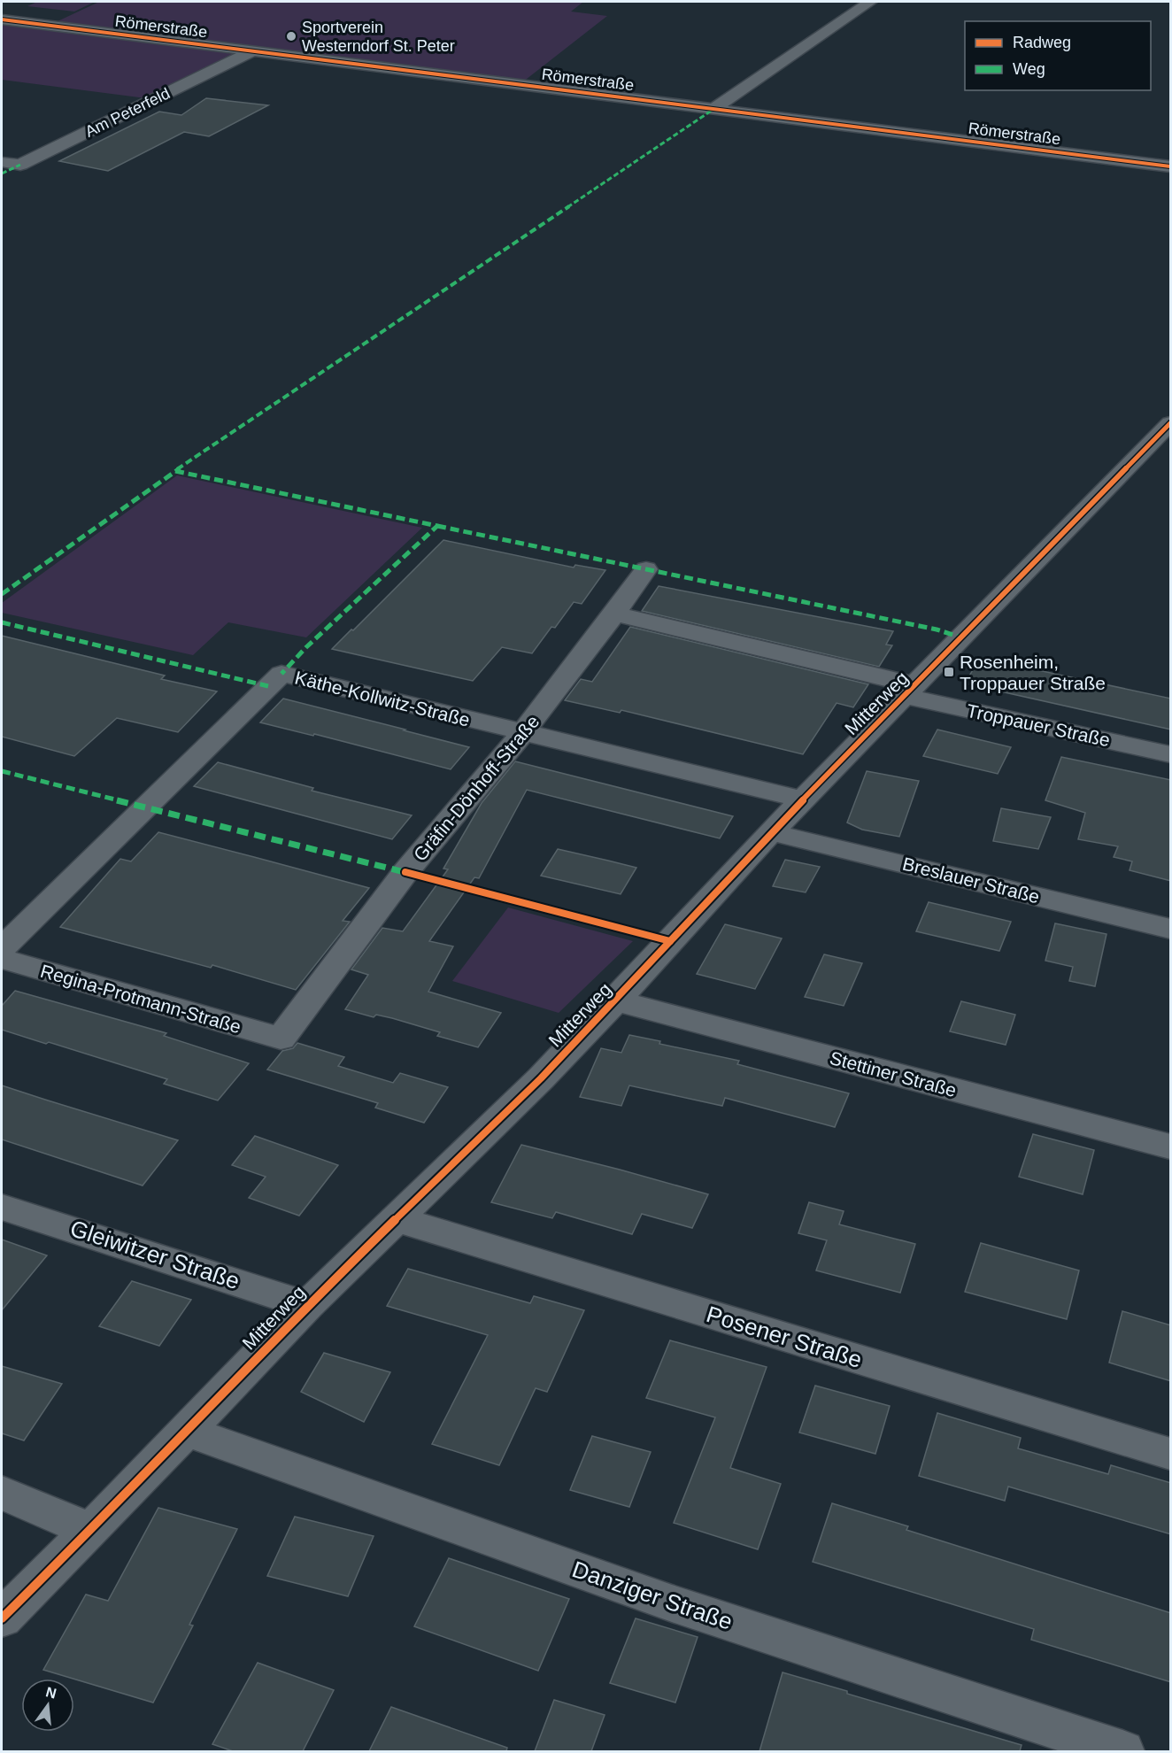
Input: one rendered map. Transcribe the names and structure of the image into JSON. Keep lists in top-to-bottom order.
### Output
{
  "streets": {
    "street": [
      "Römerstraße",
      "Am Peterfeld",
      "Käthe-Kollwitz-Straße",
      "Mitterweg",
      "Troppauer Straße",
      "Gräfin-Dönhoff-Straße",
      "Breslauer Straße",
      "Regina-Protmann-Straße",
      "Stettiner Straße",
      "Gleiwitzer Straße",
      "Posener Straße",
      "Danziger Straße"
    ]
  },
  "crossings": [
    ["Römerstraße", "Am Peterfeld"],
    ["Käthe-Kollwitz-Straße", "Mitterweg"],
    ["Käthe-Kollwitz-Straße", "Gräfin-Dönhoff-Straße"],
    ["Mitterweg", "Troppauer Straße"],
    ["Mitterweg", "Breslauer Straße"],
    ["Mitterweg", "Stettiner Straße"],
    ["Mitterweg", "Gleiwitzer Straße"],
    ["Mitterweg", "Posener Straße"],
    ["Mitterweg", "Danziger Straße"],
    ["Gräfin-Dönhoff-Straße", "Regina-Protmann-Straße"]
  ],
  "places": {
    "other": ["Sportverein Westerndorf St. Peter"],
    "transit": ["Rosenheim, Troppauer Straße"]
  },
  "legend": ["Radweg", "Weg"],
  "north": "top"
}
